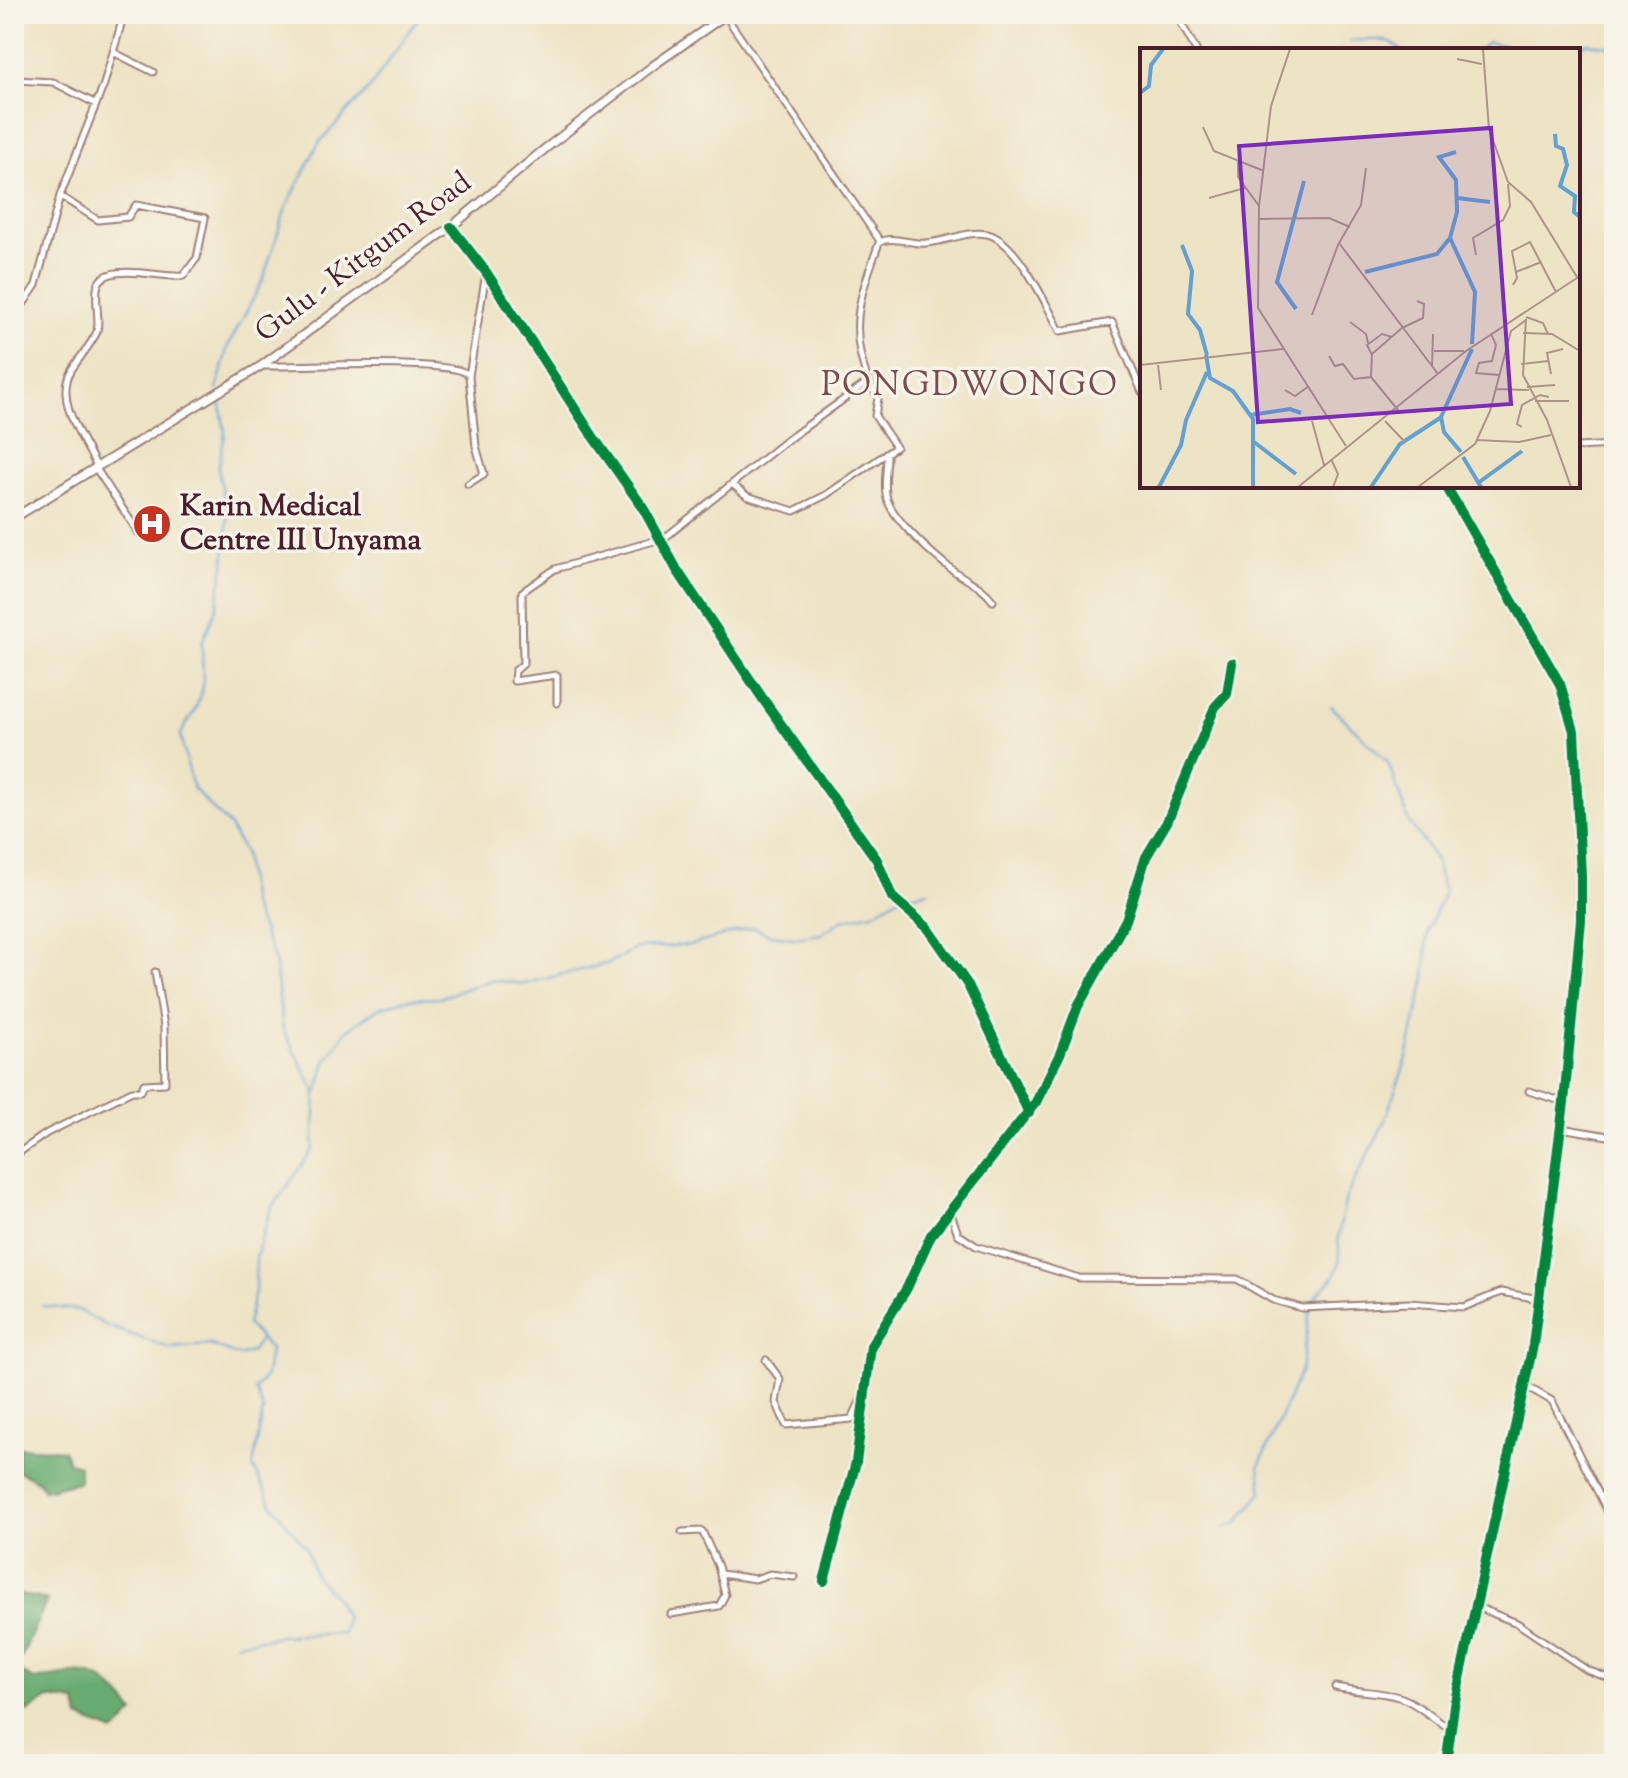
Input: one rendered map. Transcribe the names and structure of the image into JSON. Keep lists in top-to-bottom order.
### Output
{
  "streets": {
    "main road": ["Gulu - Kitgum Road"]
  },
  "districts": ["PONGDWONGO"],
  "places": {
    "hospital": ["Karin Medical Centre III Unyama"]
  }
}
